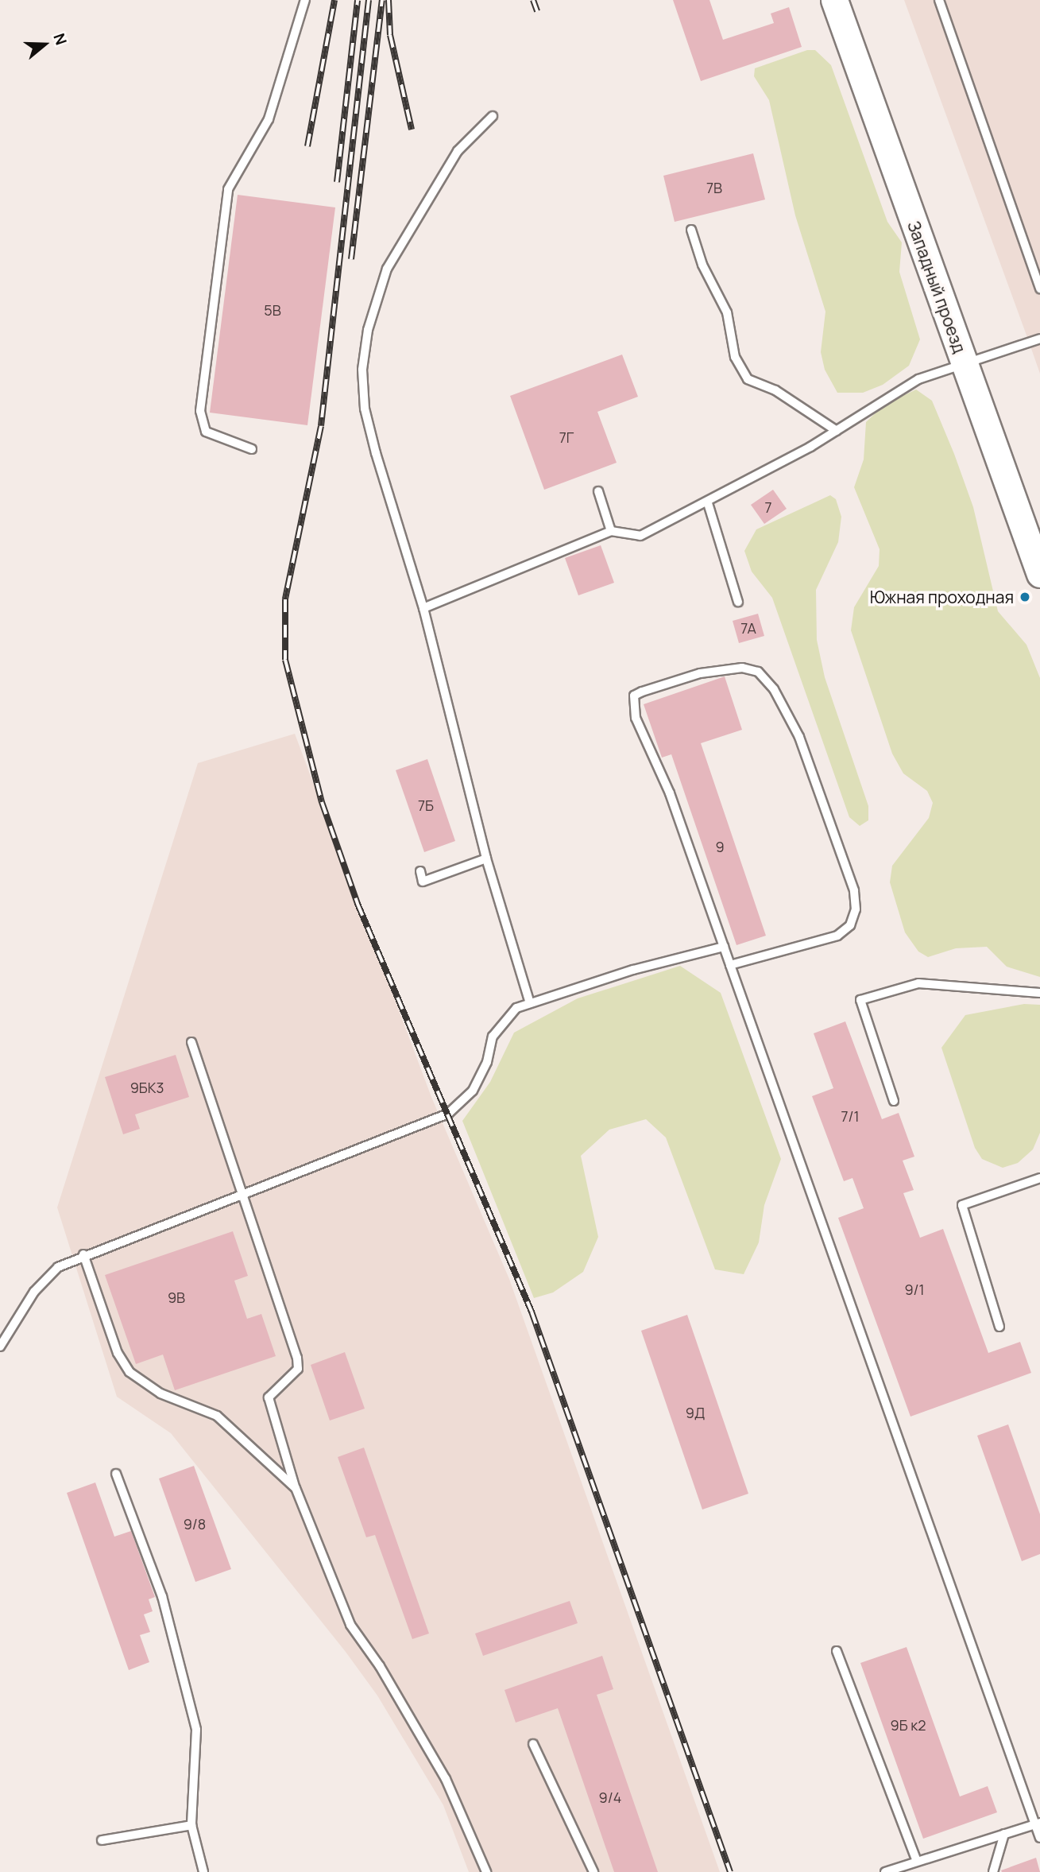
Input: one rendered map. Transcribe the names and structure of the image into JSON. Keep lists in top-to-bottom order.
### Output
{
  "streets": {
    "main road": ["Западный проезд"]
  },
  "places": ["Южная проходная"],
  "house_numbers": [
    "7В",
    "5В",
    "7Г",
    "7",
    "7А",
    "7Б",
    "9",
    "9БК3",
    "7/1",
    "9/1",
    "9В",
    "9Д",
    "9/8",
    "9Б к2",
    "9/4"
  ],
  "north": "right"
}
